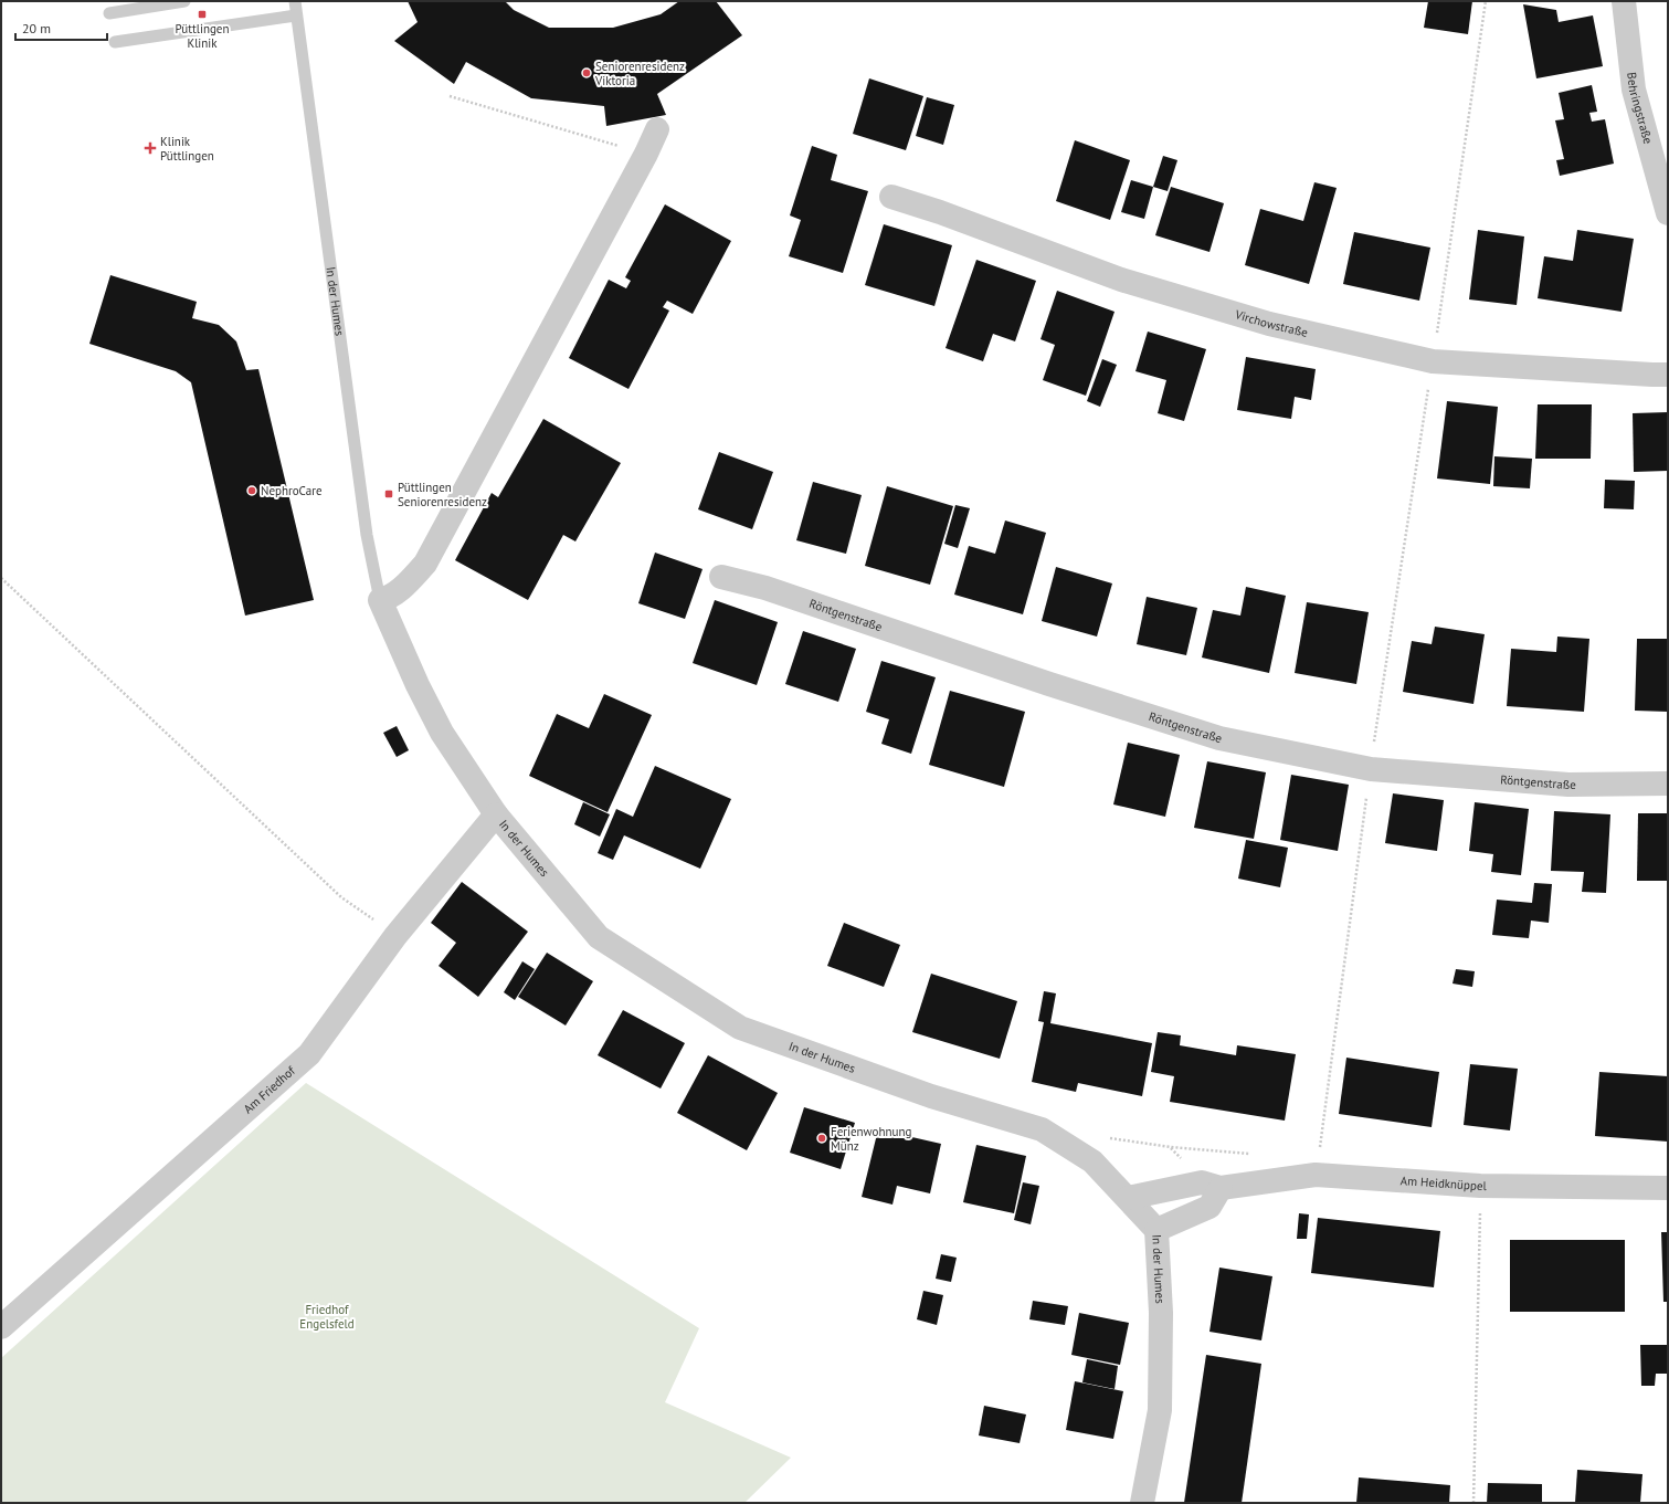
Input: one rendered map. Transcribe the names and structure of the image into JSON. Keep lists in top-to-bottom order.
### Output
{
  "streets": {
    "street": [
      "Behringstraße",
      "In der Humes",
      "Virchowstraße",
      "Röntgenstraße",
      "Am Friedhof",
      "Am Heidknüppel"
    ]
  },
  "crossings": [
    ["In der Humes", "Am Friedhof"],
    ["In der Humes", "Am Heidknüppel"]
  ],
  "parks": ["Friedhof Engelsfeld"],
  "places": {
    "transit": ["Püttlingen Klinik", "Püttlingen Seniorenresidenz"],
    "other": ["Seniorenresidenz Viktoria", "NephroCare", "Ferienwohnung Münz"],
    "health": ["Klinik Püttlingen"]
  },
  "scale_bar": "20 m"
}
